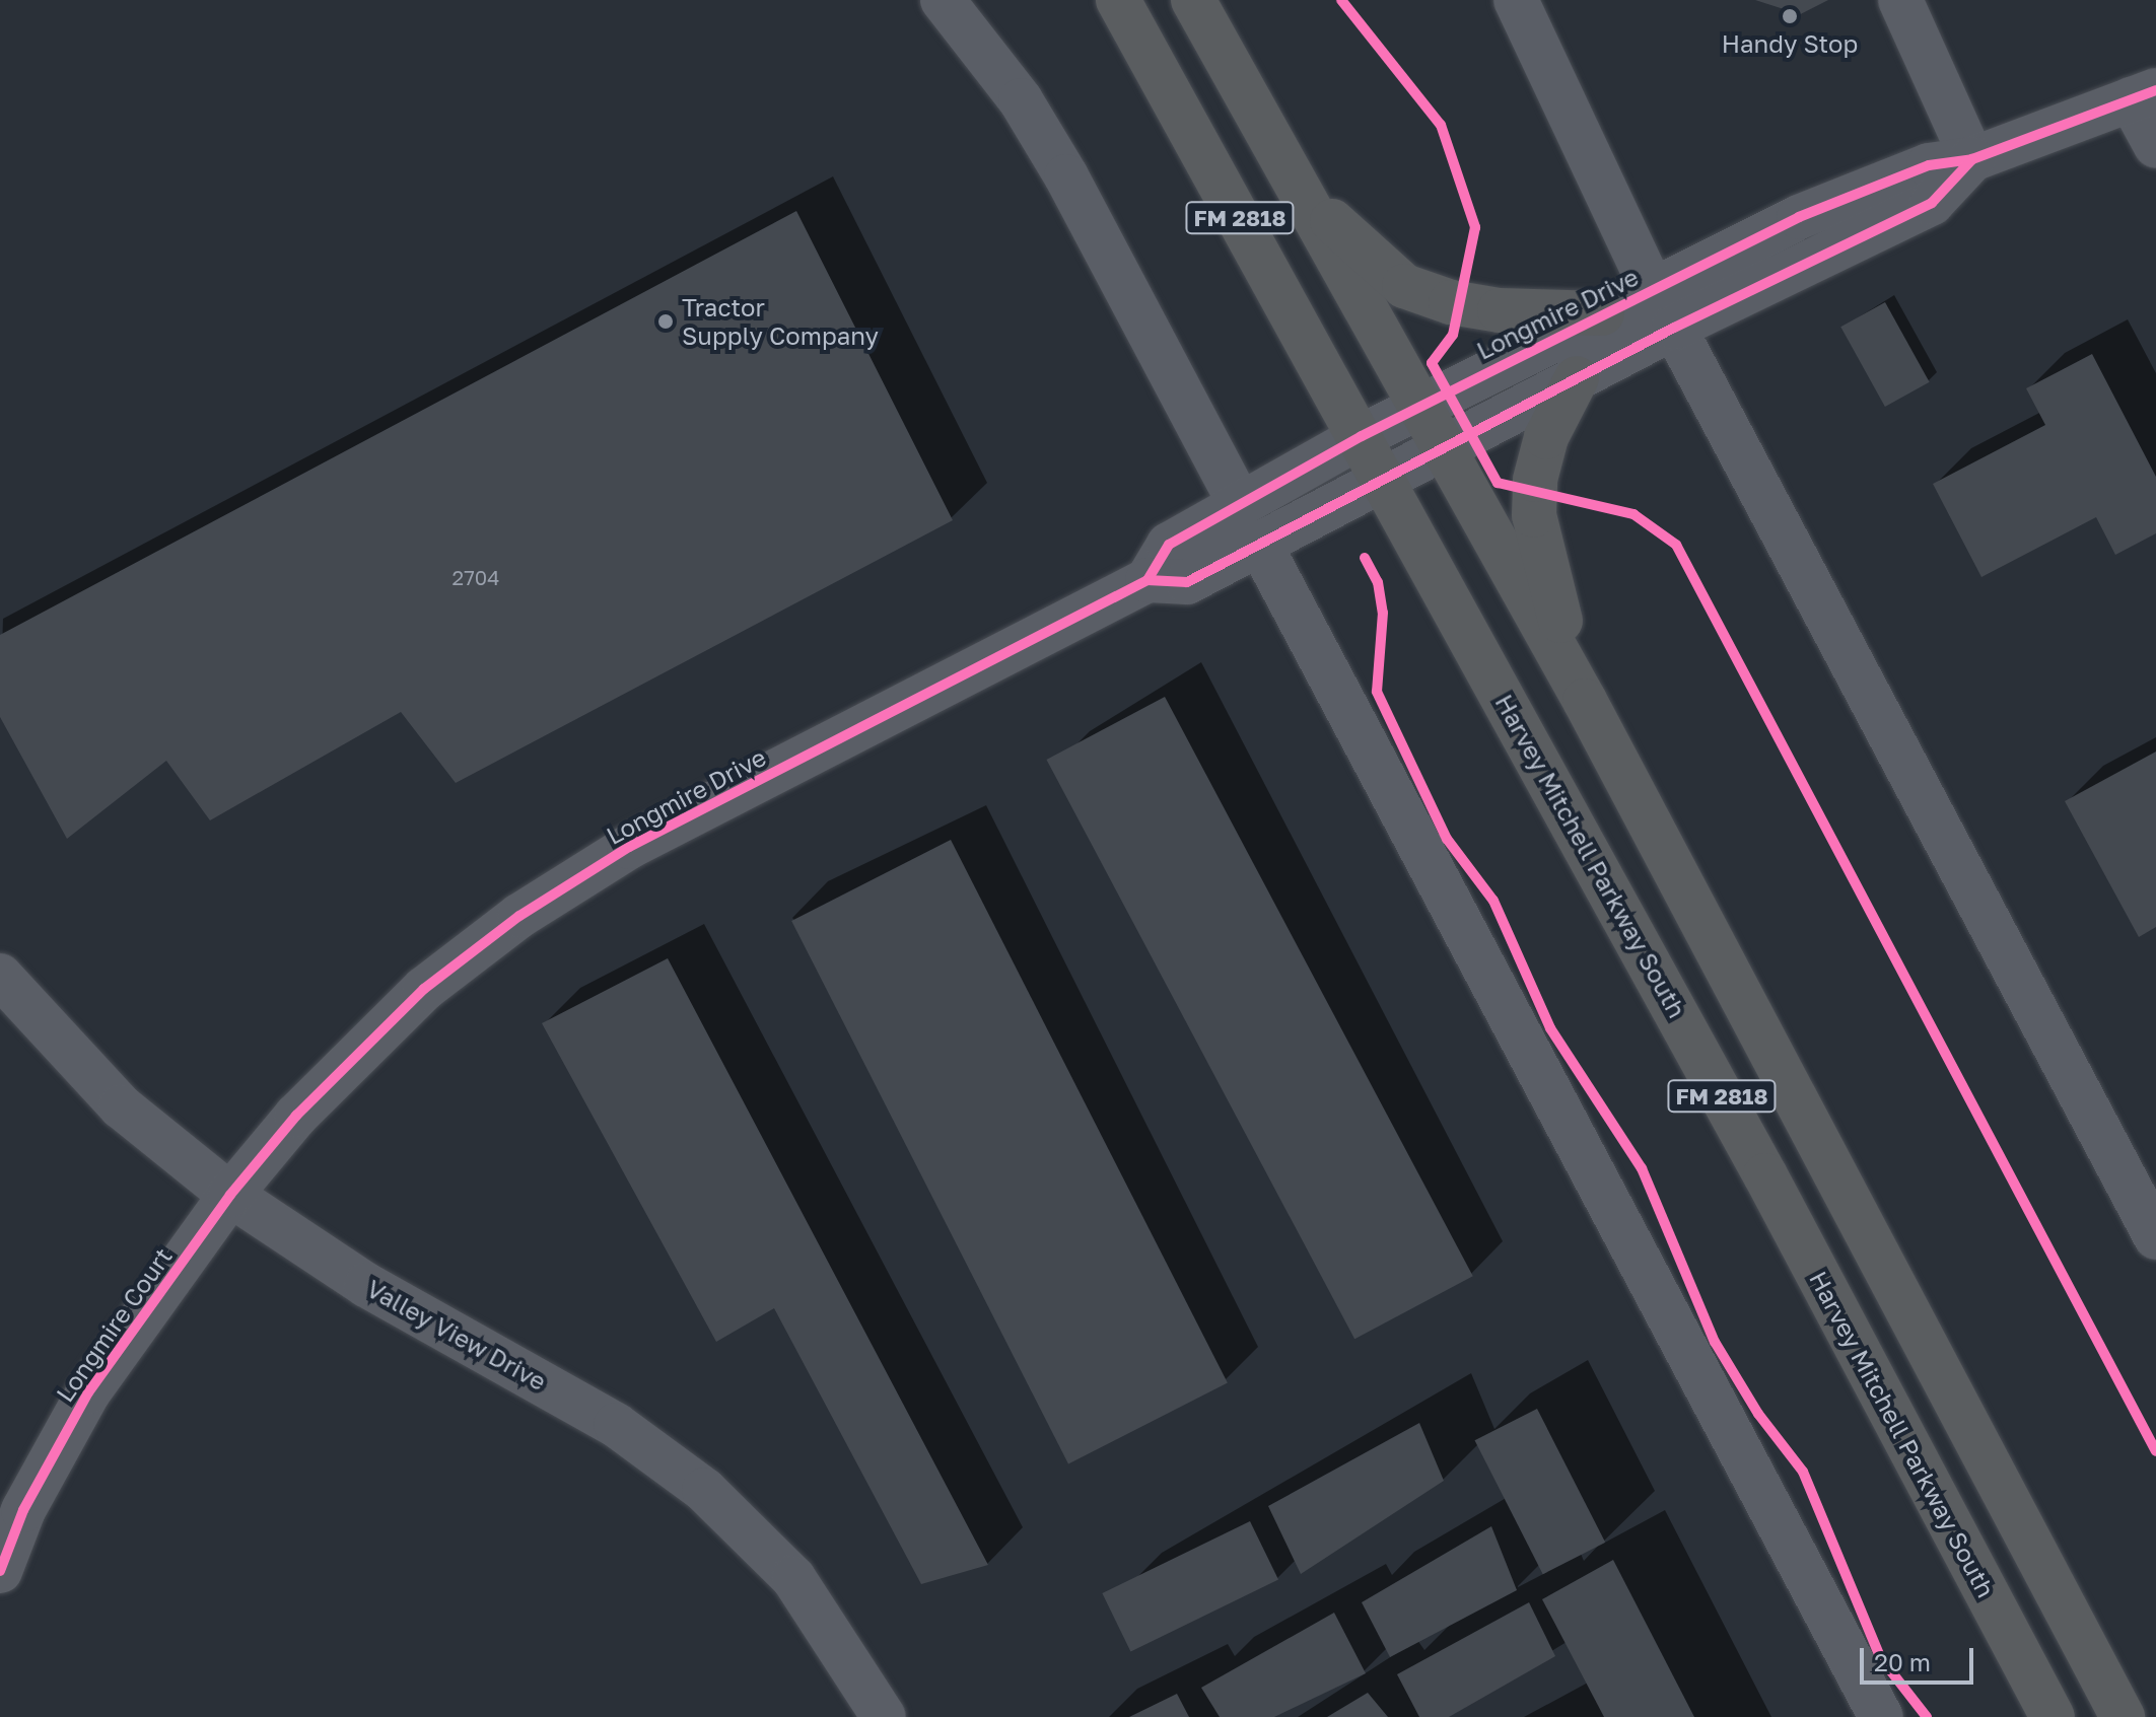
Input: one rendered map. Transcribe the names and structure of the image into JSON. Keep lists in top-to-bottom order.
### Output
{
  "streets": {
    "highway": ["FM 2818", "Harvey Mitchell Parkway South"],
    "street": ["Longmire Drive", "Longmire Court", "Valley View Drive"]
  },
  "crossings": [
    ["FM 2818", "Longmire Drive"],
    ["Longmire Drive", "Harvey Mitchell Parkway South"],
    ["Longmire Drive", "Longmire Court"],
    ["Longmire Drive", "Valley View Drive"],
    ["Longmire Court", "Valley View Drive"]
  ],
  "places": ["Handy Stop", "Tractor Supply Company"],
  "house_numbers": ["2704"],
  "scale_bar": "20 m"
}
